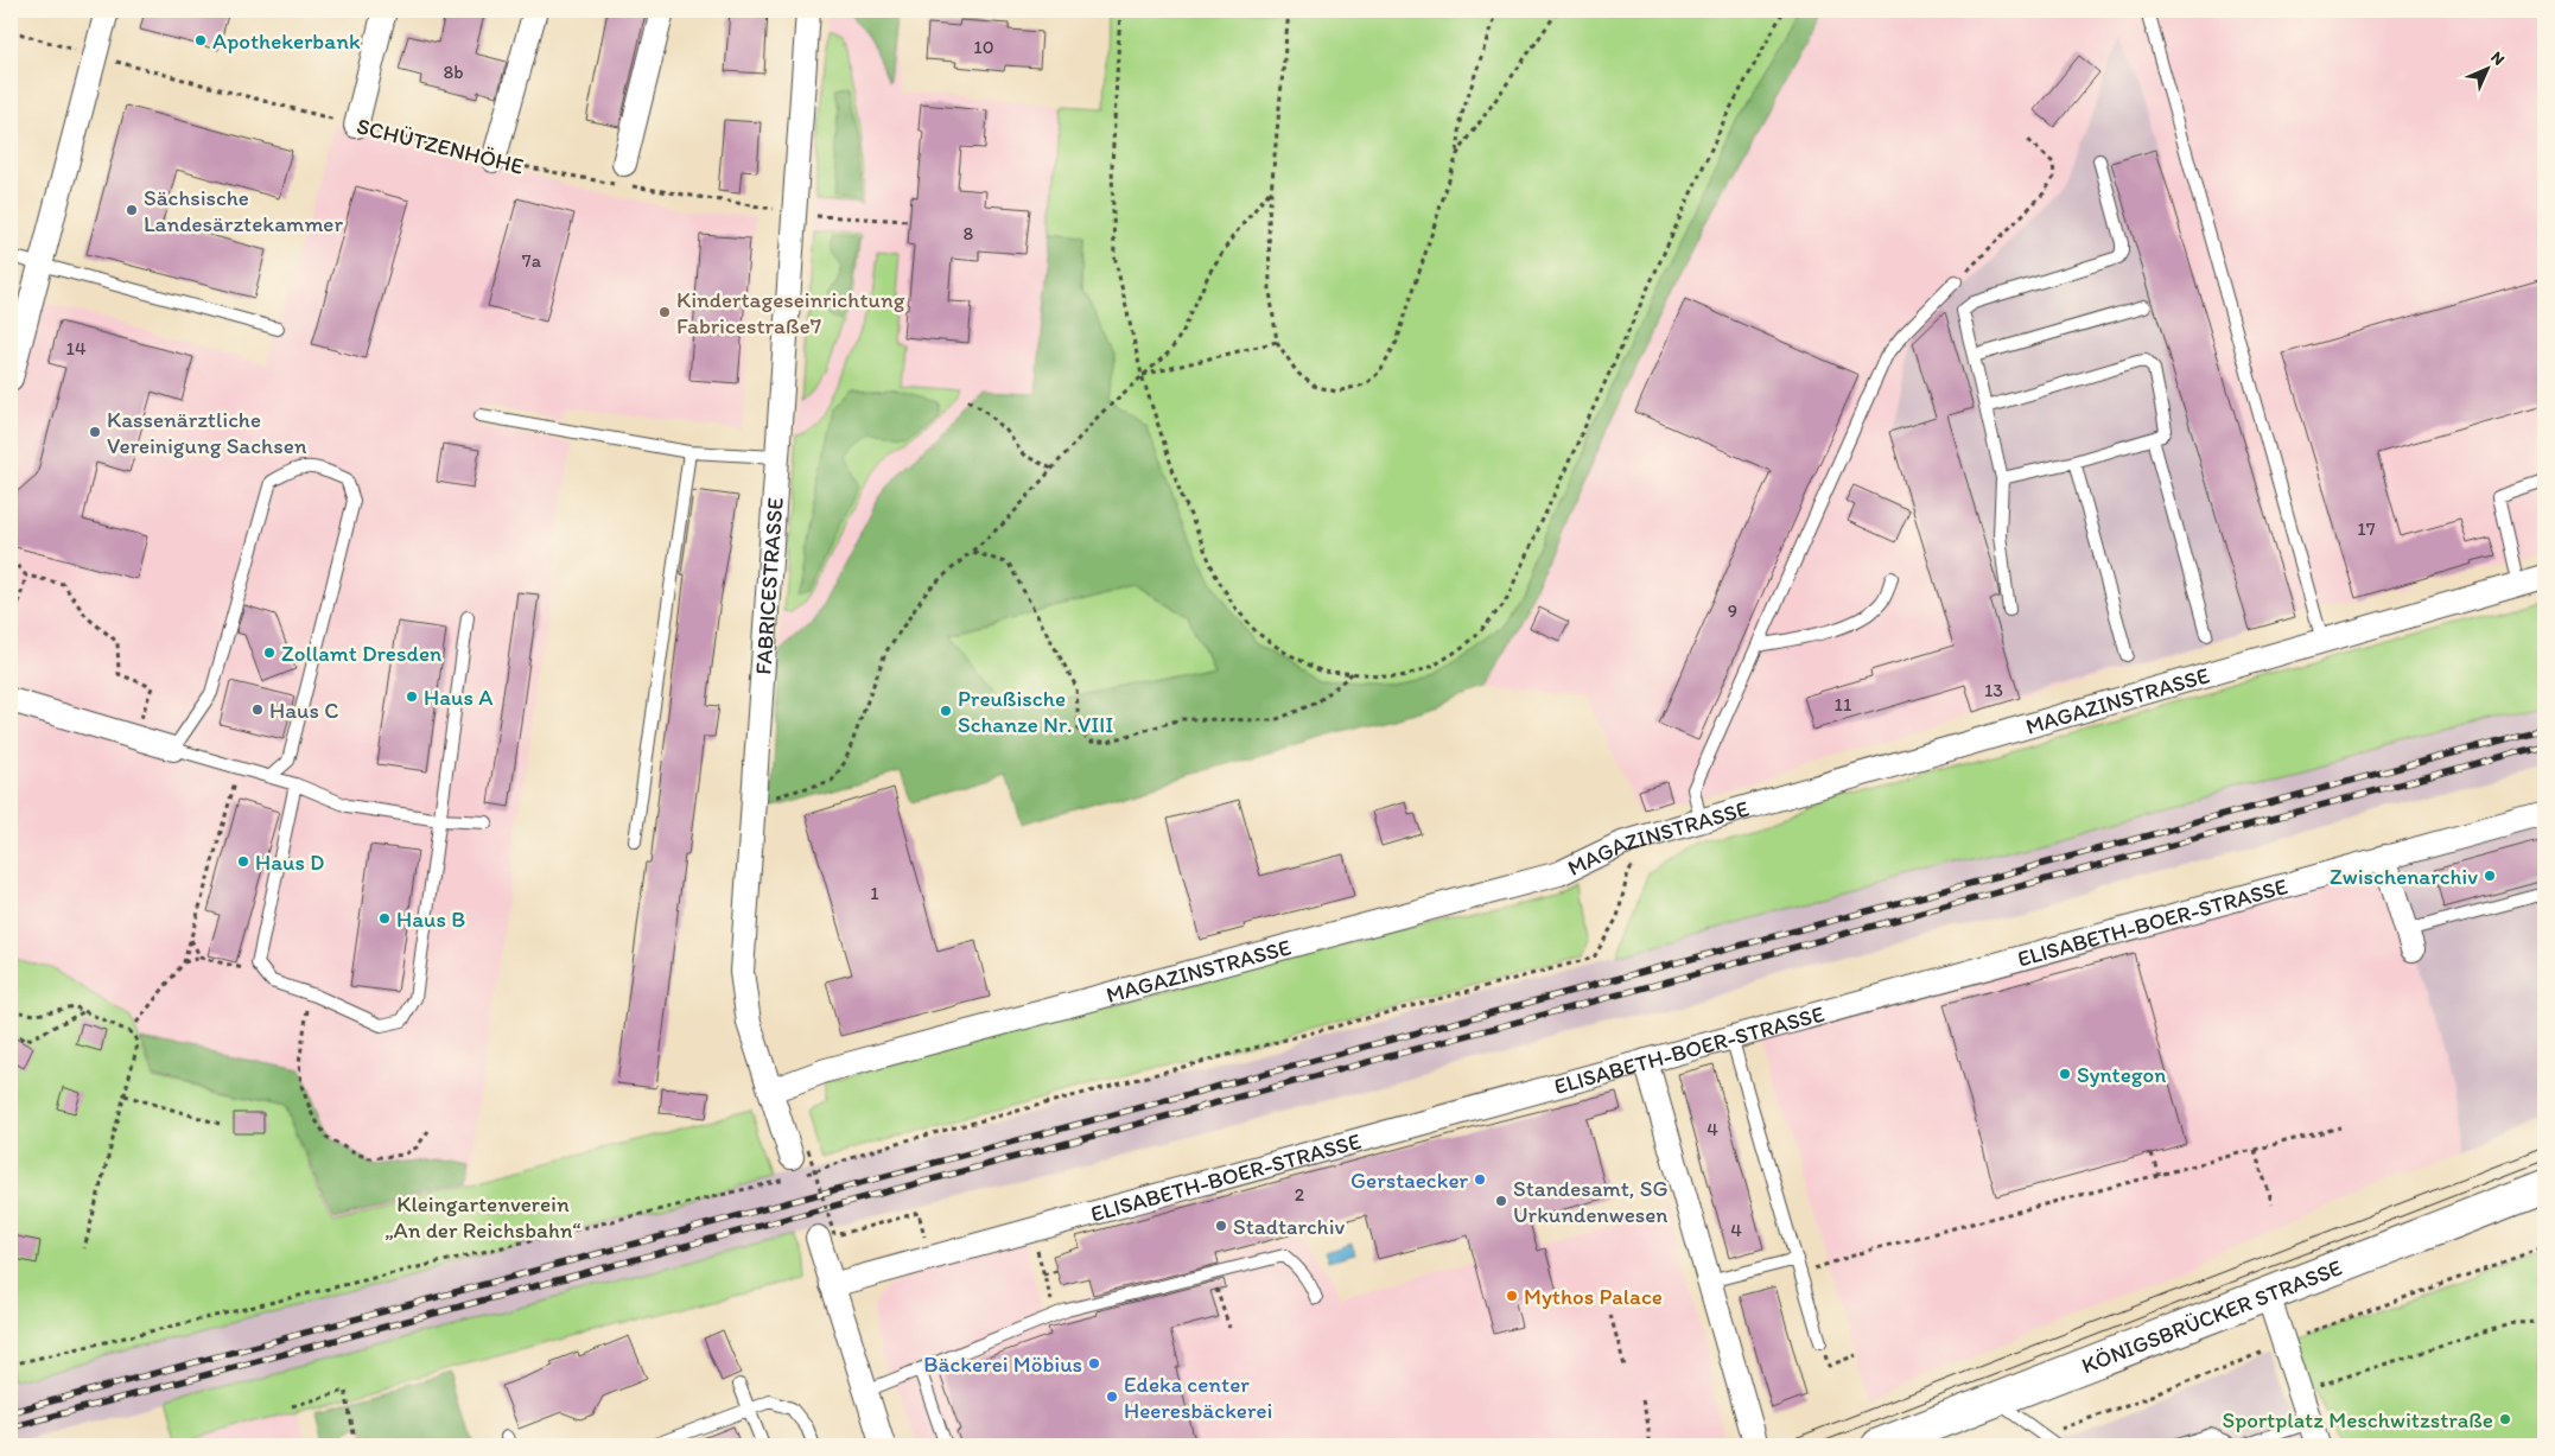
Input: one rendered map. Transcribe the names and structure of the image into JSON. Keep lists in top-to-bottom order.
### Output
{
  "streets": {
    "main road": ["KÖNIGSBRÜCKER STRASSE"],
    "street": ["FABRICESTRASSE", "MAGAZINSTRASSE", "ELISABETH-BOER-STRASSE"],
    "path": ["SCHÜTZENHÖHE"]
  },
  "crossings": [
    ["SCHÜTZENHÖHE", "FABRICESTRASSE"],
    ["FABRICESTRASSE", "MAGAZINSTRASSE"]
  ],
  "parks": ["Kleingartenverein „An der Reichsbahn“"],
  "places": [
    "Apothekerbank",
    "Sächsische Landesärztekammer",
    "Kindertageseinrichtung Fabricestraße7",
    "Kassenärztliche Vereinigung Sachsen",
    "Zollamt Dresden",
    "Haus A",
    "Haus C",
    "Preußische Schanze Nr. VIII",
    "Haus D",
    "Zwischenarchiv",
    "Haus B",
    "Syntegon",
    "Gerstaecker",
    "Standesamt, SG Urkundenwesen",
    "Stadtarchiv",
    "Mythos Palace",
    "Bäckerei Möbius",
    "Edeka center Heeresbäckerei",
    "Sportplatz Meschwitzstraße"
  ],
  "house_numbers": [
    "10",
    "8b",
    "8",
    "7a",
    "14",
    "17",
    "9",
    "13",
    "11",
    "1",
    "4",
    "2",
    "4"
  ],
  "north": "top right"
}
